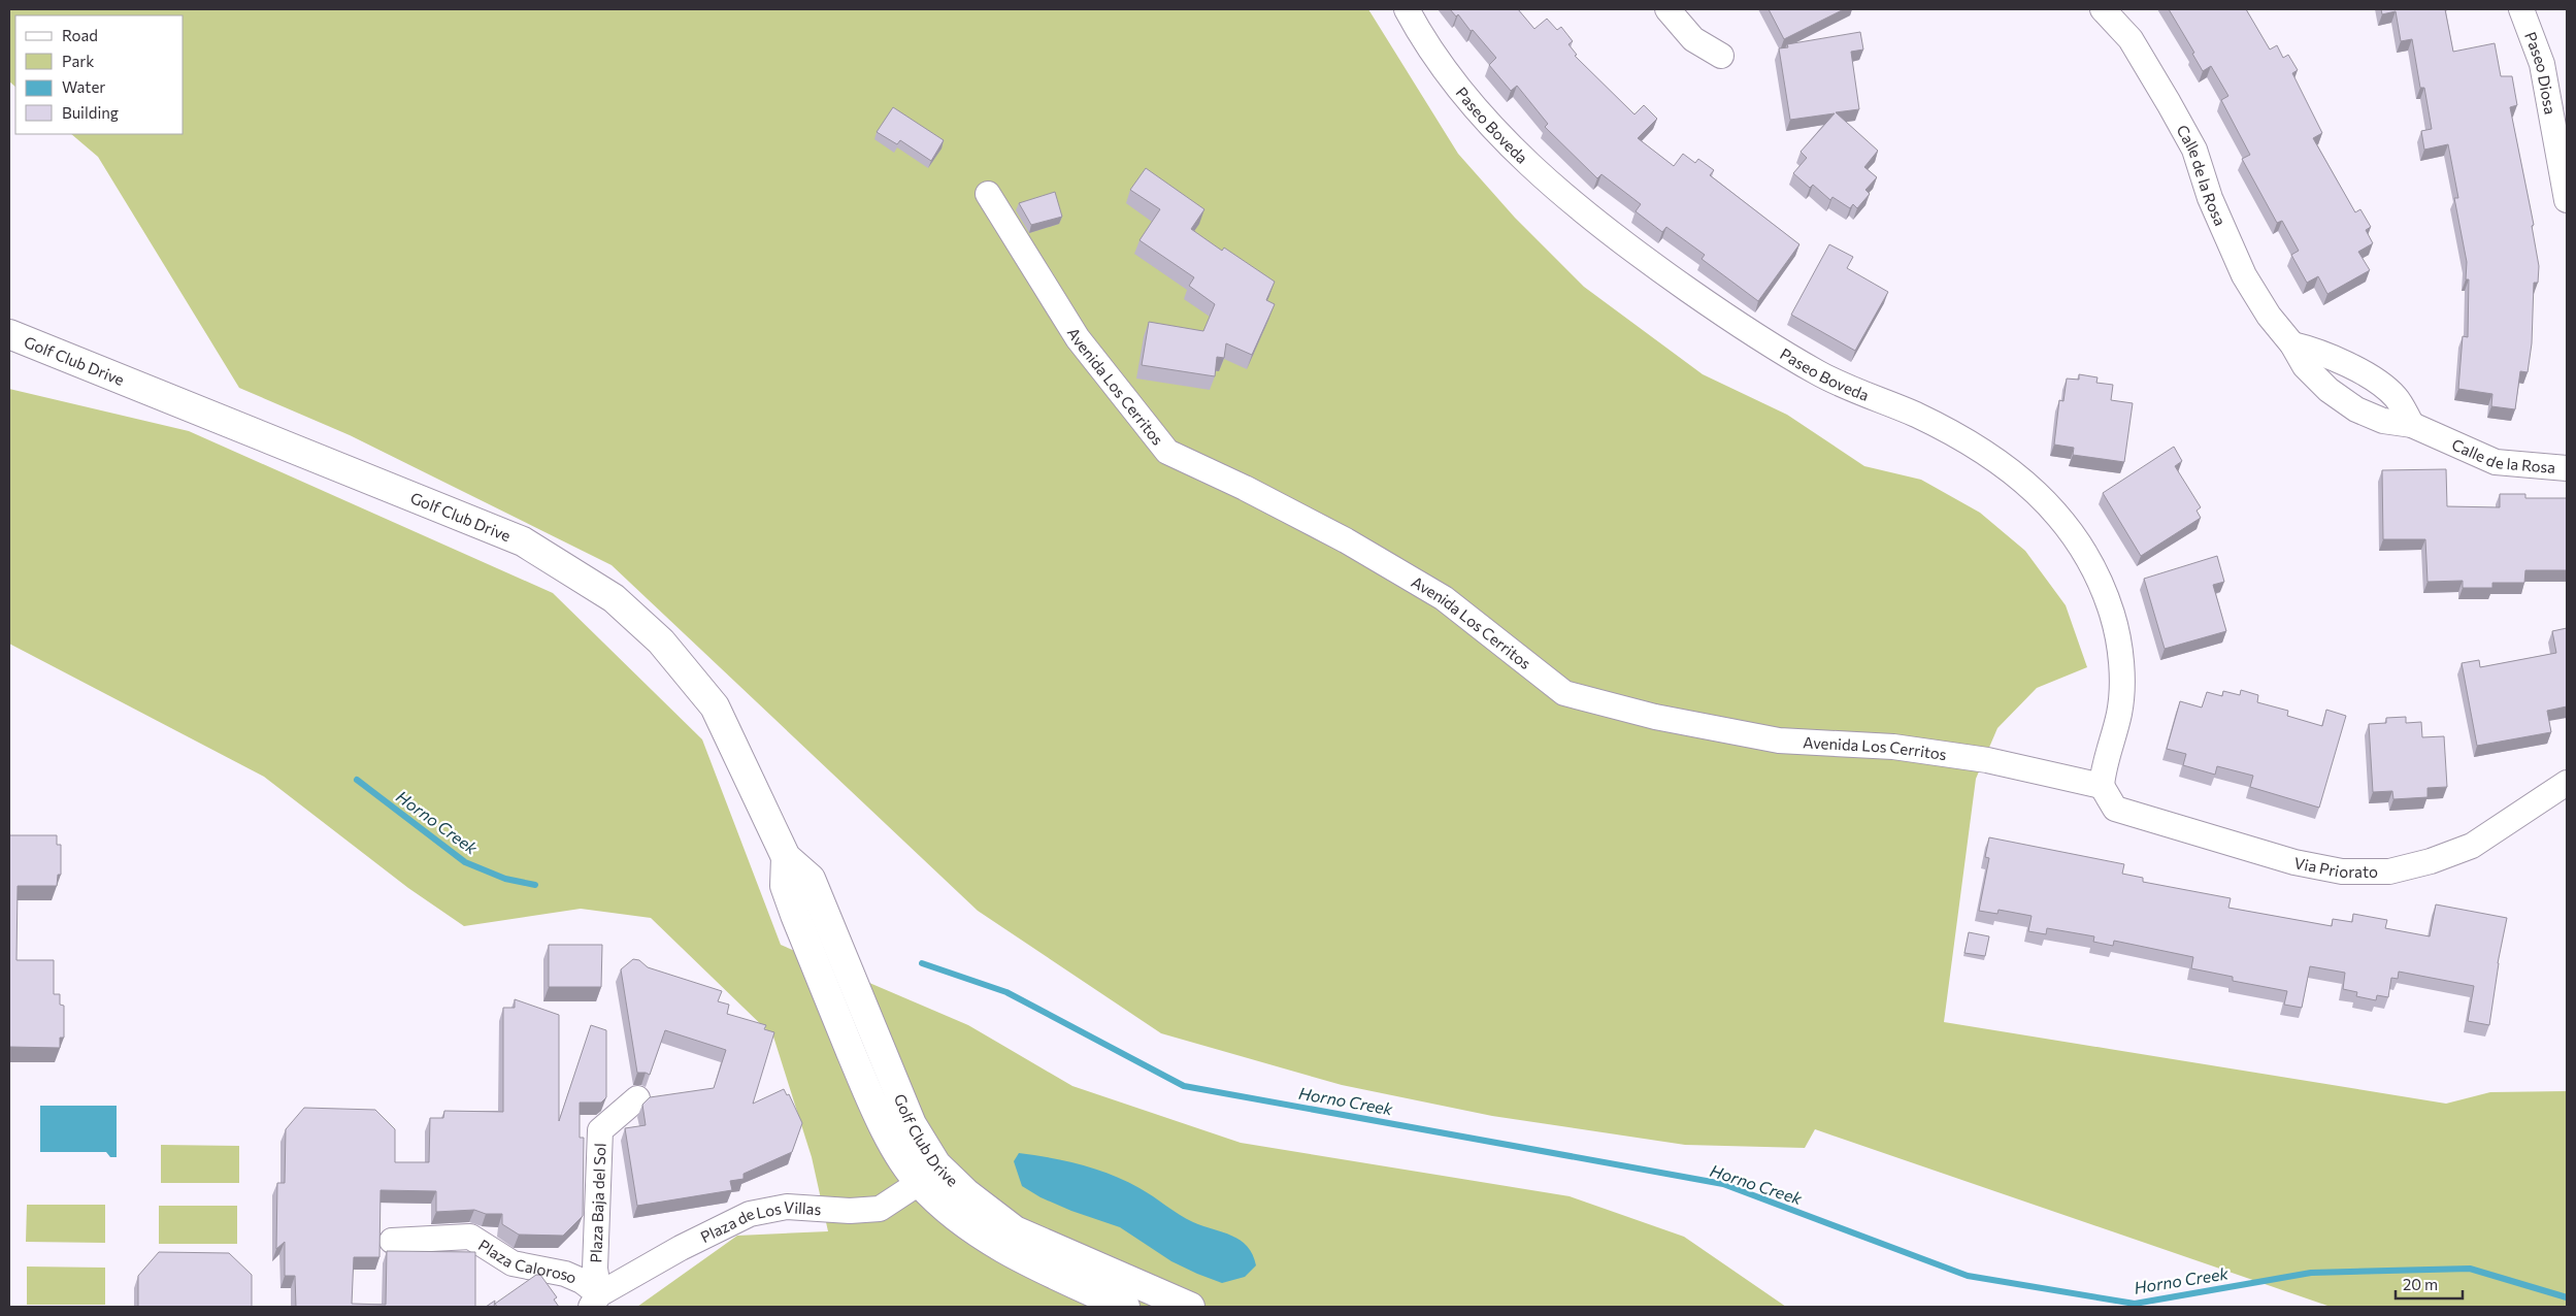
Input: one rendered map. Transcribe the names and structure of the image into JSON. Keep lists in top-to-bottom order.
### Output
{
  "streets": {
    "street": [
      "Paseo Diosa",
      "Paseo Boveda",
      "Calle de la Rosa",
      "Golf Club Drive",
      "Avenida Los Cerritos",
      "Via Priorato",
      "Plaza Baja del Sol",
      "Plaza de Los Villas",
      "Plaza Caloroso"
    ]
  },
  "crossings": [
    ["Paseo Boveda", "Avenida Los Cerritos"],
    ["Paseo Boveda", "Via Priorato"],
    ["Golf Club Drive", "Plaza de Los Villas"],
    ["Avenida Los Cerritos", "Via Priorato"],
    ["Plaza Baja del Sol", "Plaza de Los Villas"],
    ["Plaza Baja del Sol", "Plaza Caloroso"],
    ["Plaza de Los Villas", "Plaza Caloroso"]
  ],
  "water": ["Horno Creek"],
  "legend": [
    "Road",
    "Park",
    "Water",
    "Building"
  ],
  "scale_bar": "20 m"
}
